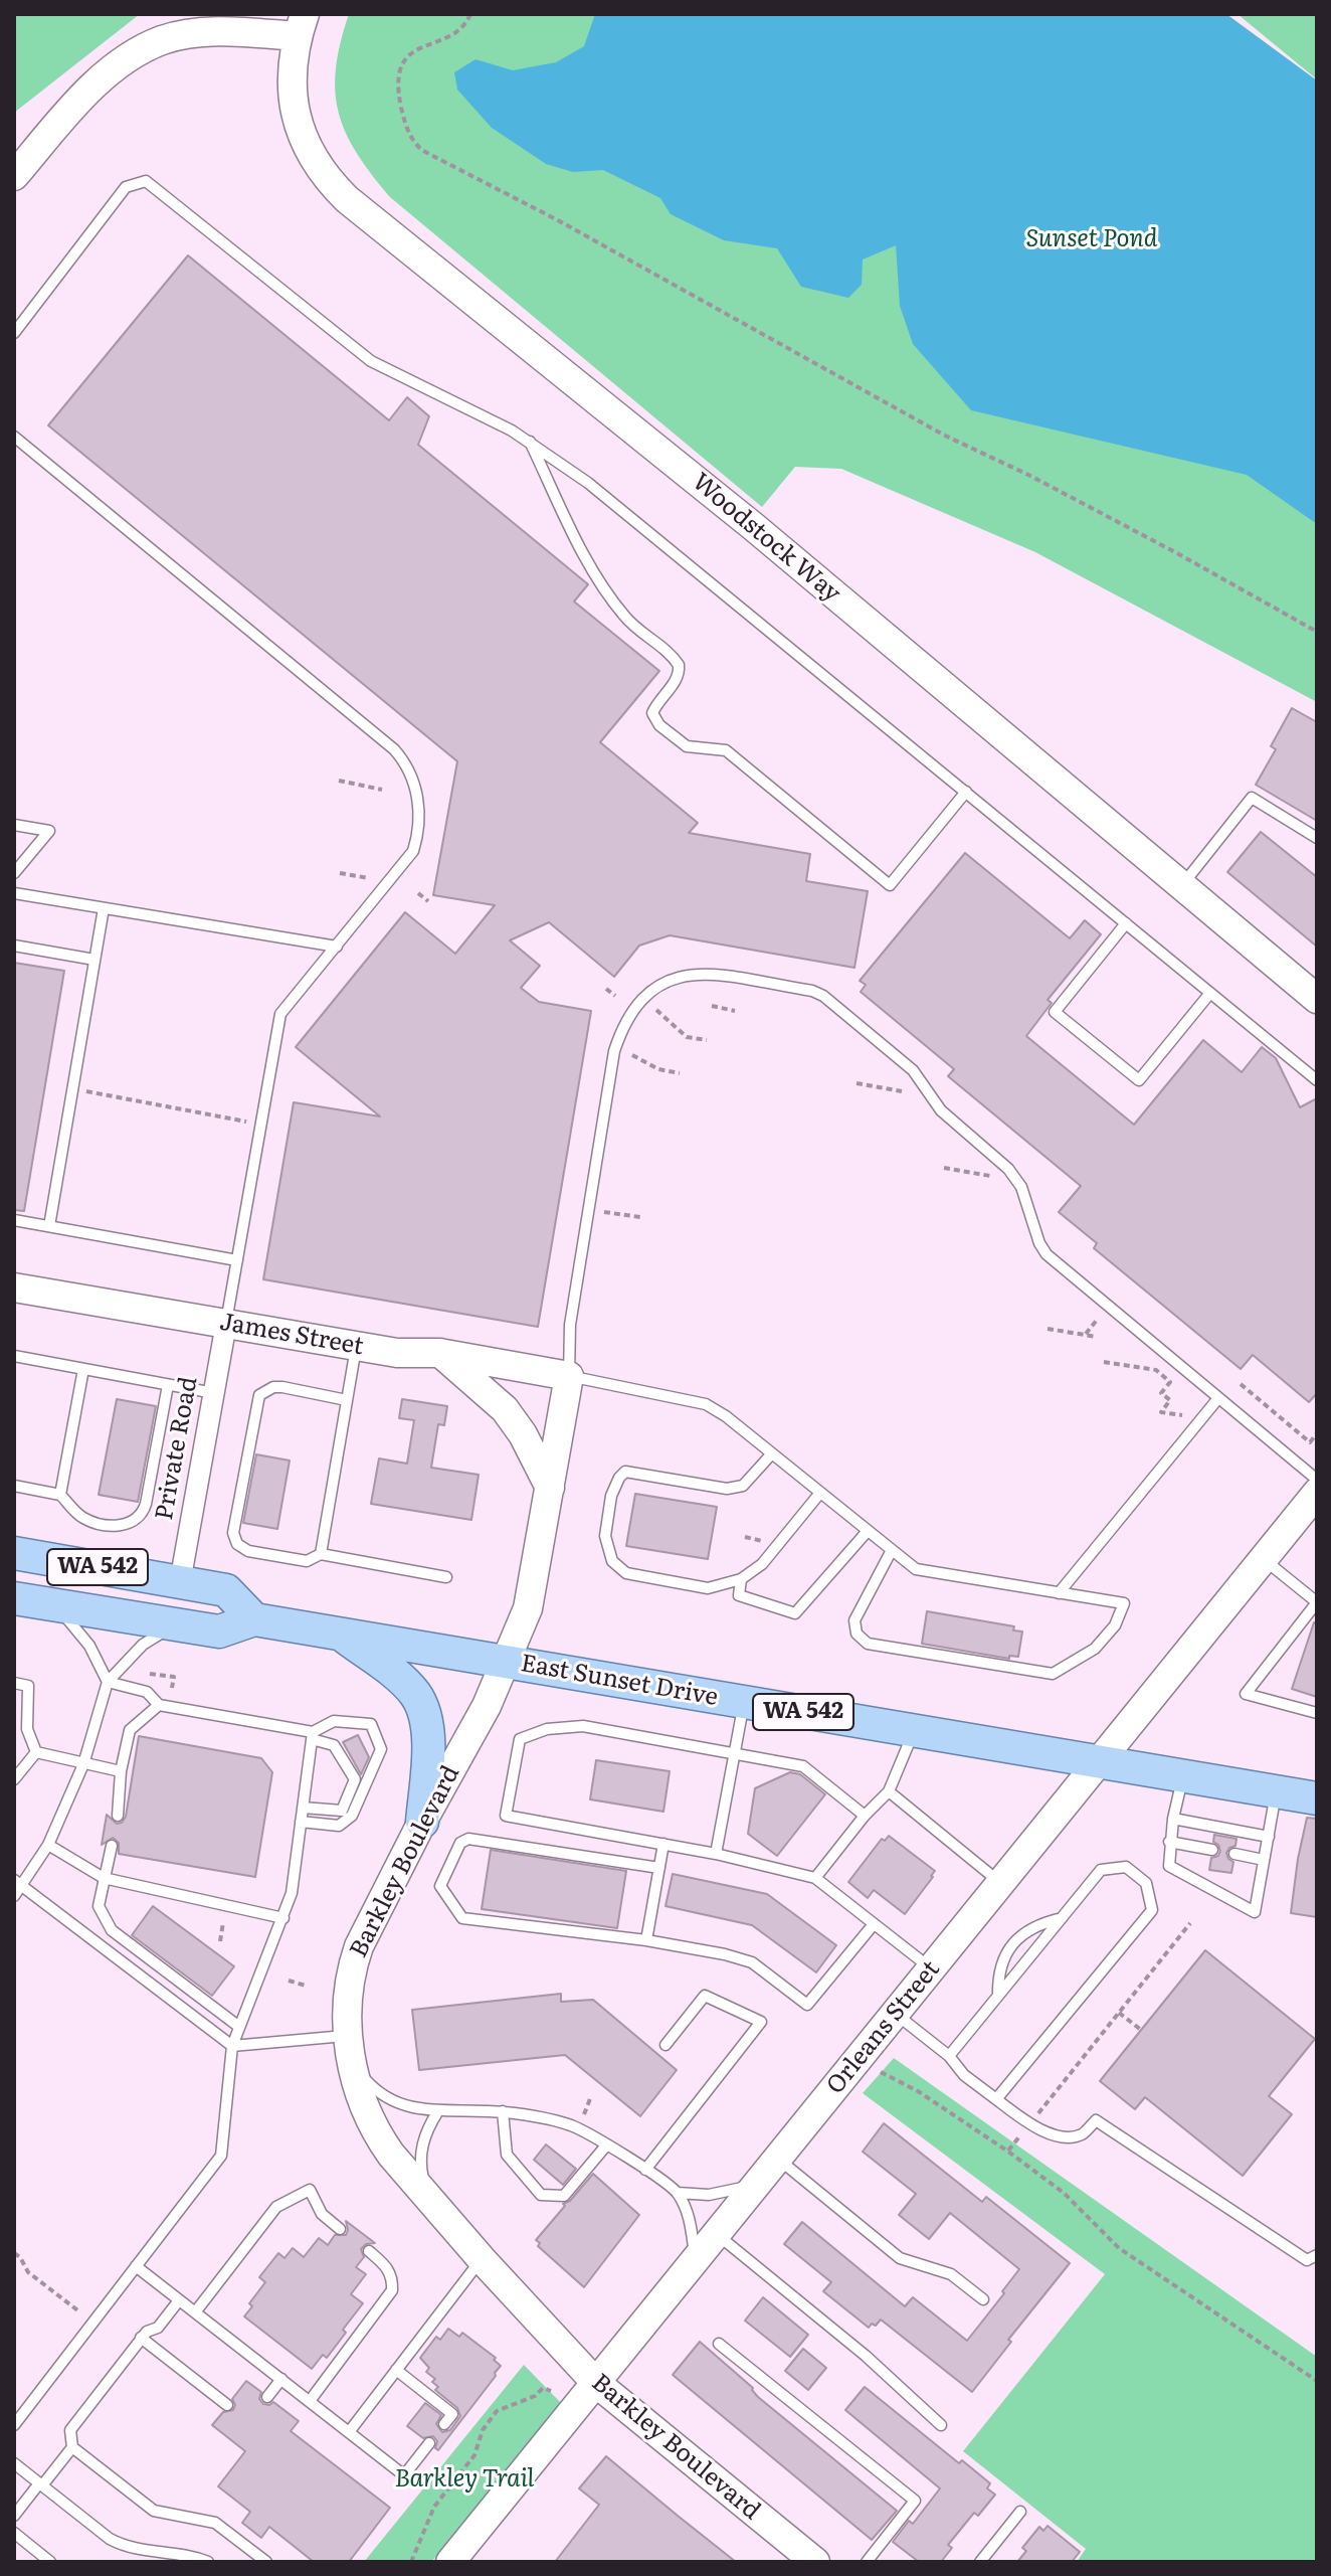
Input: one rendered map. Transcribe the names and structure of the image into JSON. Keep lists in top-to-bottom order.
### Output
{
  "streets": {
    "main road": [
      "Woodstock Way",
      "James Street",
      "WA 542",
      "East Sunset Drive",
      "Barkley Boulevard",
      "Orleans Street"
    ],
    "street": ["Private Road"]
  },
  "crossings": [
    ["James Street", "Private Road"],
    ["James Street", "Barkley Boulevard"],
    ["Private Road", "WA 542"],
    ["WA 542", "East Sunset Drive"],
    ["East Sunset Drive", "Barkley Boulevard"],
    ["East Sunset Drive", "Orleans Street"],
    ["Barkley Boulevard", "Orleans Street"]
  ],
  "parks": ["Sunset Pond", "Barkley Trail"]
}
